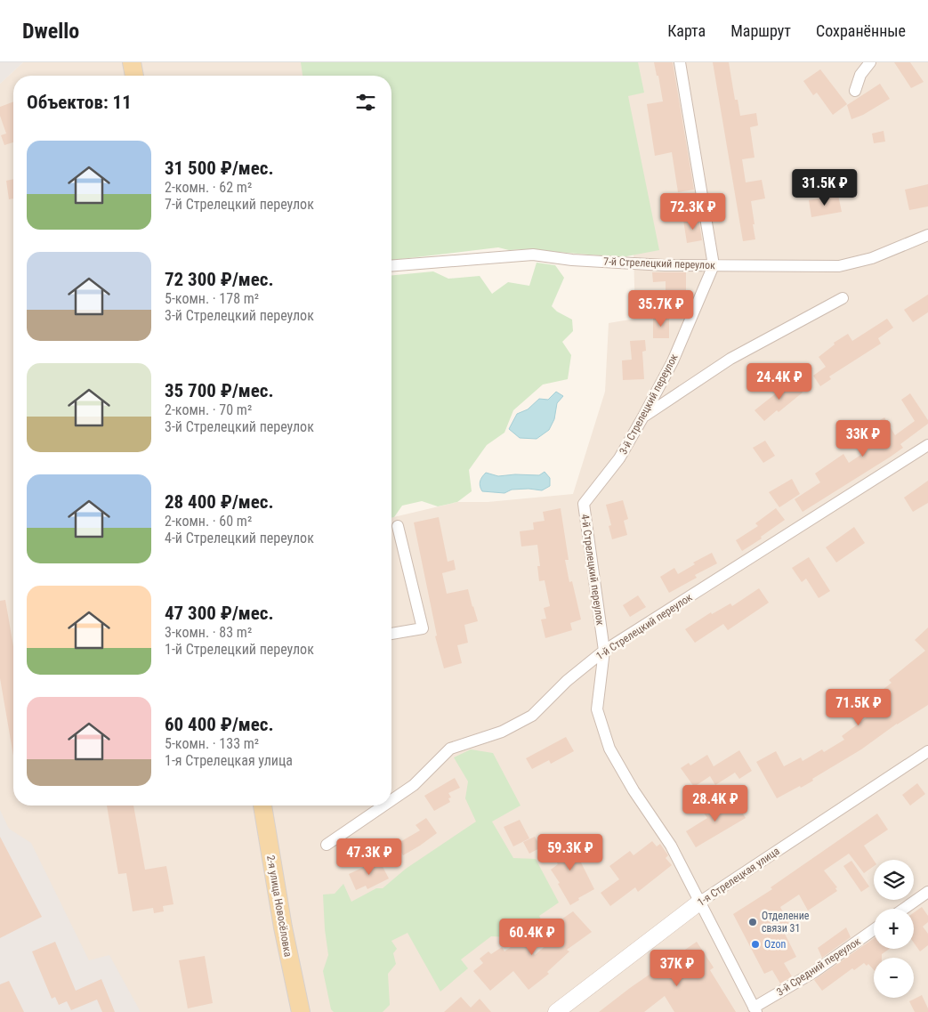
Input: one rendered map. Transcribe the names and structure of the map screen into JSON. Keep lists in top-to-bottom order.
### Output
{
  "streets": {
    "main road": ["2-я улица Новосёловка"],
    "street": [
      "7-й Стрелецкий переулок",
      "3-й Стрелецкий переулок",
      "4-й Стрелецкий переулок",
      "1-й Стрелецкий переулок",
      "1-я Стрелецкая улица",
      "3-й Средний переулок"
    ]
  },
  "crossings": [
    ["7-й Стрелецкий переулок", "3-й Стрелецкий переулок"],
    ["3-й Стрелецкий переулок", "4-й Стрелецкий переулок"],
    ["4-й Стрелецкий переулок", "1-й Стрелецкий переулок"],
    ["4-й Стрелецкий переулок", "1-я Стрелецкая улица"],
    ["4-й Стрелецкий переулок", "3-й Средний переулок"]
  ],
  "places": ["Отделение связи 31", "Ozon"],
  "page": {
    "header": "Dwello",
    "nav": ["Карта", "Маршрут", "Сохранённые"],
    "heading": "Объектов: 11",
    "list": [
      {
        "name": "31 500 ₽/мес.",
        "note": "2-комн. · 62 m² · 7-й Стрелецкий переулок"
      },
      {
        "name": "72 300 ₽/мес.",
        "note": "5-комн. · 178 m² · 3-й Стрелецкий переулок"
      },
      {
        "name": "35 700 ₽/мес.",
        "note": "2-комн. · 70 m² · 3-й Стрелецкий переулок"
      },
      {
        "name": "28 400 ₽/мес.",
        "note": "2-комн. · 60 m² · 4-й Стрелецкий переулок"
      },
      {
        "name": "47 300 ₽/мес.",
        "note": "3-комн. · 83 m² · 1-й Стрелецкий переулок"
      },
      {
        "name": "60 400 ₽/мес.",
        "note": "5-комн. · 133 m² · 1-я Стрелецкая улица"
      }
    ],
    "price": [
      "31.5K ₽",
      "72.3K ₽",
      "35.7K ₽",
      "24.4K ₽",
      "33K ₽",
      "71.5K ₽",
      "28.4K ₽",
      "59.3K ₽",
      "47.3K ₽",
      "60.4K ₽",
      "37K ₽"
    ],
    "map_buttons": ["+", "−"]
  }
}
